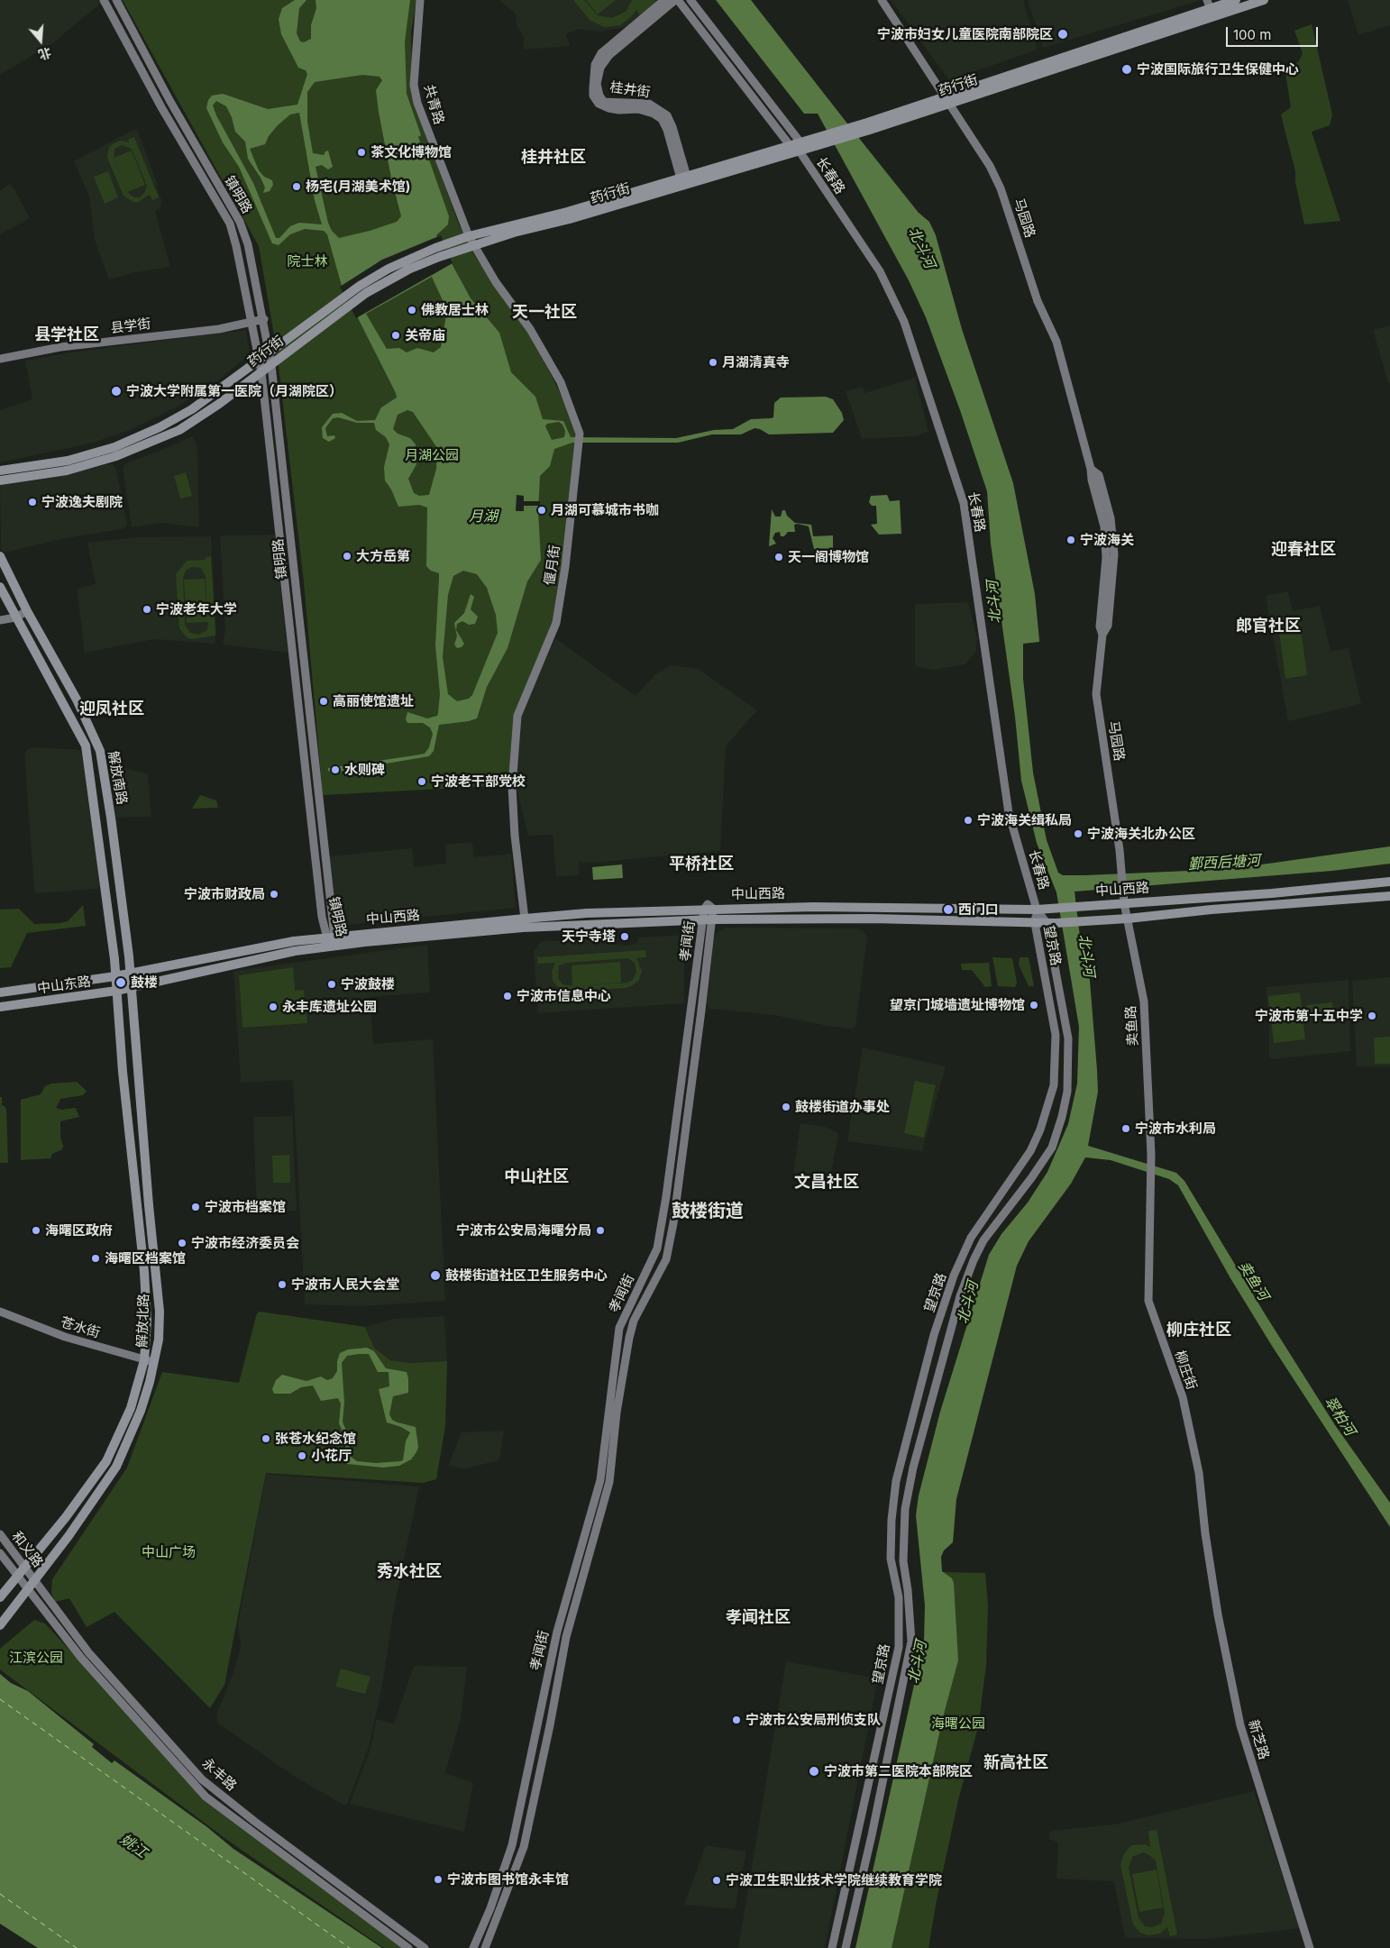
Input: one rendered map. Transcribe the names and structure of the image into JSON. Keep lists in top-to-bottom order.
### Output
{
  "streets": {
    "main road": [
      "药行街",
      "桂井街",
      "共青路",
      "长春路",
      "镇明路",
      "马园路",
      "县学街",
      "偃月街",
      "解放南路",
      "中山西路",
      "孝闻街",
      "望京路",
      "中山东路",
      "卖鱼路",
      "解放北路",
      "苍水街",
      "柳庄街",
      "和义路",
      "新芝路",
      "永丰路"
    ]
  },
  "crossings": [
    ["药行街", "桂井街"],
    ["药行街", "共青路"],
    ["药行街", "长春路"],
    ["药行街", "镇明路"],
    ["药行街", "马园路"],
    ["药行街", "偃月街"],
    ["共青路", "偃月街"],
    ["长春路", "中山西路"],
    ["长春路", "望京路"],
    ["镇明路", "县学街"],
    ["镇明路", "中山西路"],
    ["马园路", "中山西路"],
    ["马园路", "卖鱼路"],
    ["偃月街", "中山西路"],
    ["解放南路", "中山西路"],
    ["解放南路", "中山东路"],
    ["解放南路", "解放北路"],
    ["中山西路", "孝闻街"],
    ["中山西路", "望京路"],
    ["中山西路", "中山东路"],
    ["中山西路", "卖鱼路"],
    ["中山西路", "解放北路"],
    ["中山东路", "解放北路"],
    ["卖鱼路", "柳庄街"],
    ["解放北路", "苍水街"],
    ["解放北路", "和义路"],
    ["解放北路", "永丰路"],
    ["柳庄街", "新芝路"],
    ["和义路", "永丰路"]
  ],
  "districts": [
    "桂井社区",
    "天一社区",
    "县学社区",
    "迎春社区",
    "郎官社区",
    "迎凤社区",
    "平桥社区",
    "中山社区",
    "文昌社区",
    "鼓楼街道",
    "柳庄社区",
    "秀水社区",
    "孝闻社区",
    "新高社区"
  ],
  "water": [
    "北斗河",
    "月湖",
    "鄞西后塘河",
    "卖鱼河",
    "翠柏河",
    "姚江"
  ],
  "parks": [
    "院士林",
    "月湖公园",
    "中山广场",
    "江滨公园",
    "海曙公园"
  ],
  "places": [
    "宁波市妇女儿童医院南部院区",
    "宁波国际旅行卫生保健中心",
    "茶文化博物馆",
    "杨宅(月湖美术馆)",
    "佛教居士林",
    "关帝庙",
    "月湖清真寺",
    "宁波大学附属第一医院（月湖院区）",
    "宁波逸夫剧院",
    "月湖可慕城市书咖",
    "宁波海关",
    "大方岳第",
    "天一阁博物馆",
    "宁波老年大学",
    "高丽使馆遗址",
    "水则碑",
    "宁波老干部党校",
    "宁波海关缉私局",
    "宁波海关北办公区",
    "宁波市财政局",
    "西门口",
    "天宁寺塔",
    "鼓楼",
    "宁波鼓楼",
    "宁波市信息中心",
    "望京门城墙遗址博物馆",
    "永丰库遗址公园",
    "宁波市第十五中学",
    "鼓楼街道办事处",
    "宁波市水利局",
    "宁波市档案馆",
    "海曙区政府",
    "宁波市公安局海曙分局",
    "宁波市经济委员会",
    "海曙区档案馆",
    "鼓楼街道社区卫生服务中心",
    "宁波市人民大会堂",
    "张苍水纪念馆",
    "小花厅",
    "宁波市公安局刑侦支队",
    "宁波市第二医院本部院区",
    "宁波市图书馆永丰馆",
    "宁波卫生职业技术学院继续教育学院"
  ],
  "scale_bar": "100 m",
  "north": "bottom"
}
